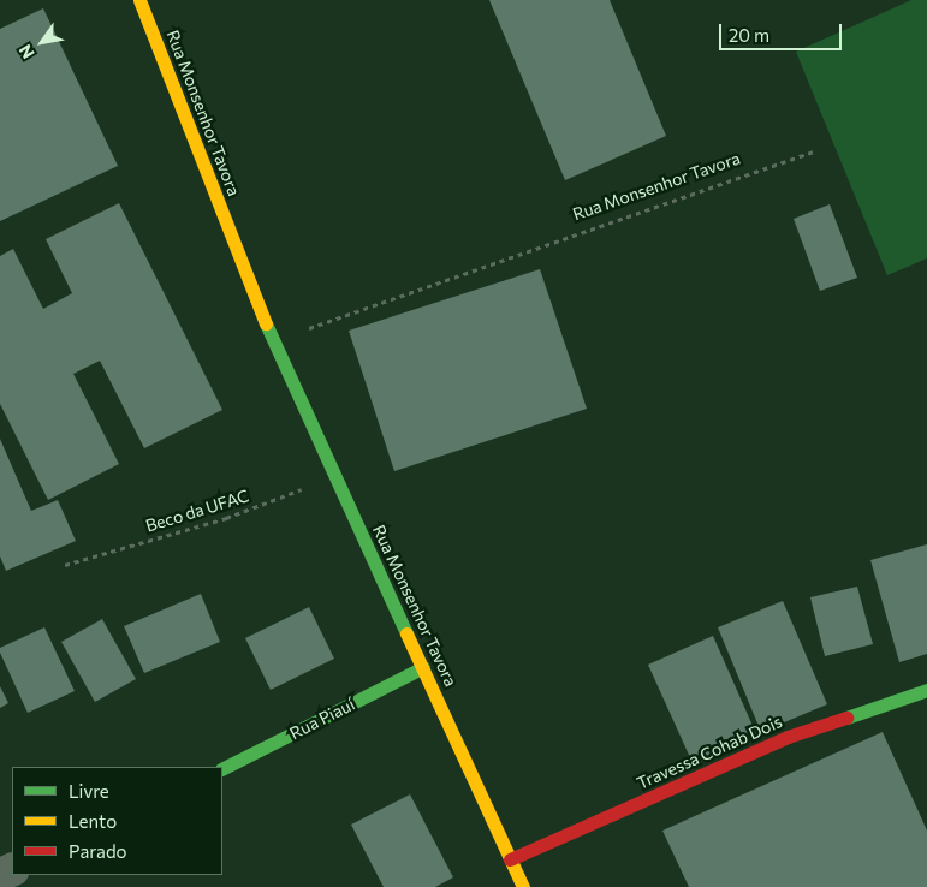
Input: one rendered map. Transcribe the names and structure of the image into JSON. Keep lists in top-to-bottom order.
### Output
{
  "streets": {
    "street": ["Rua Monsenhor Tavora", "Rua Piauí", "Travessa Cohab Dois"],
    "path": ["Beco da UFAC"]
  },
  "crossings": [
    ["Rua Monsenhor Tavora", "Beco da UFAC"],
    ["Rua Monsenhor Tavora", "Rua Piauí"],
    ["Rua Monsenhor Tavora", "Travessa Cohab Dois"]
  ],
  "legend": ["Livre", "Lento", "Parado"],
  "scale_bar": "20 m",
  "north": "bottom left"
}
